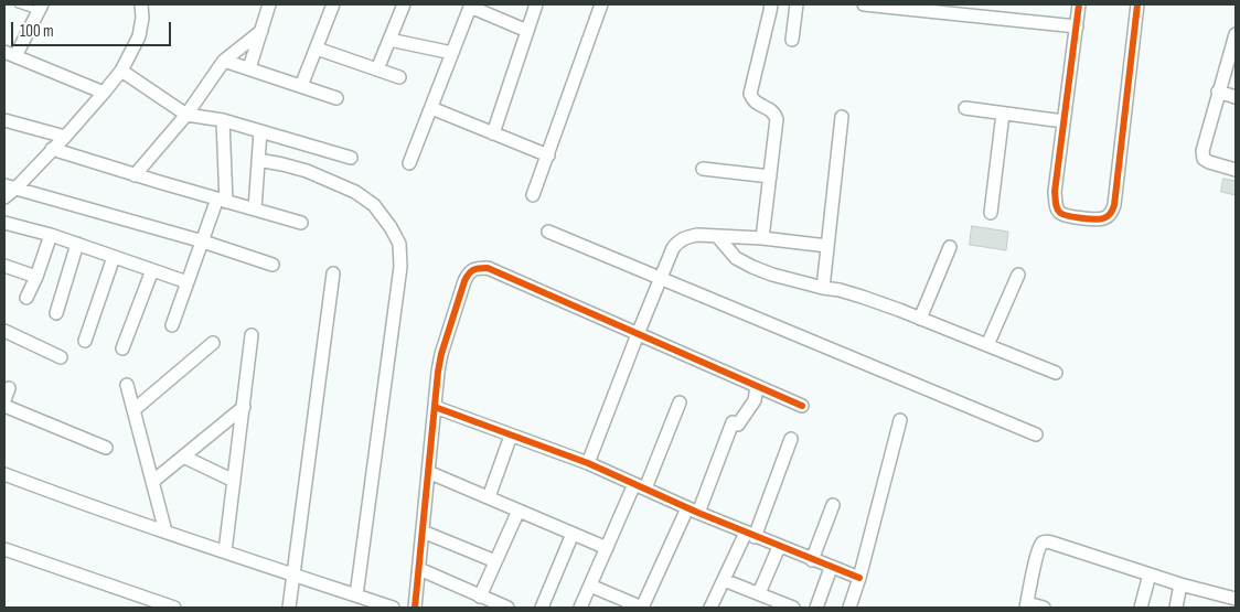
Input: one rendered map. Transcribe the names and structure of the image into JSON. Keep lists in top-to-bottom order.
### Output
{
  "scale_bar": "100 m"
}
